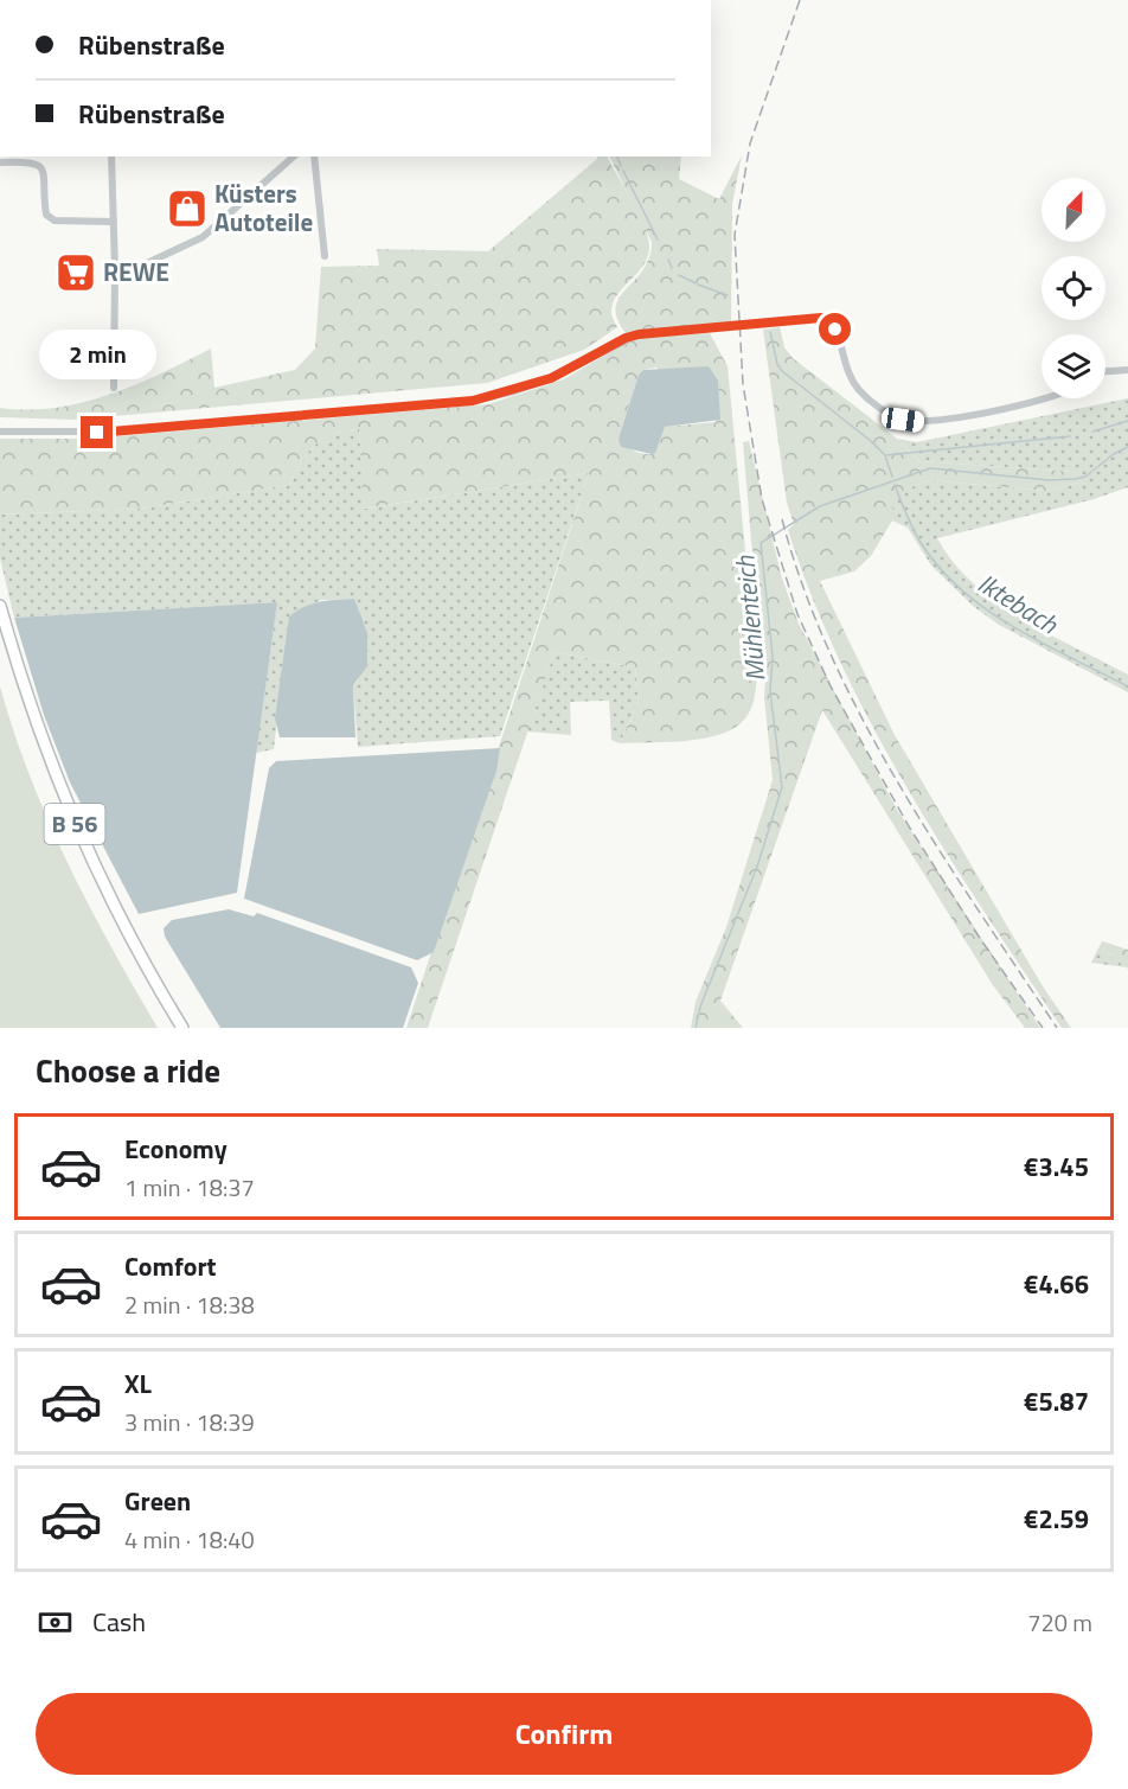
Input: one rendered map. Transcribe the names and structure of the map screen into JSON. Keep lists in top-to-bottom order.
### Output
{
  "streets": {
    "main road": ["B 56"]
  },
  "water": ["Iktebach", "Mühlenteich"],
  "places": {
    "shop": ["Küsters Autoteile"],
    "supermarket": ["REWE"]
  },
  "north": "top right",
  "page": {
    "banner": ["Rübenstraße", "Rübenstraße"],
    "bubble": "2 min",
    "heading": "Choose a ride",
    "list": [
      {
        "name": "Economy",
        "note": "1 min · 18:37",
        "value": "€3.45"
      },
      {
        "name": "Comfort",
        "note": "2 min · 18:38",
        "value": "€4.66"
      },
      {
        "name": "XL",
        "note": "3 min · 18:39",
        "value": "€5.87"
      },
      {
        "name": "Green",
        "note": "4 min · 18:40",
        "value": "€2.59"
      }
    ],
    "pay": ["Cash", "720 m"],
    "buttons": "Confirm"
  }
}
